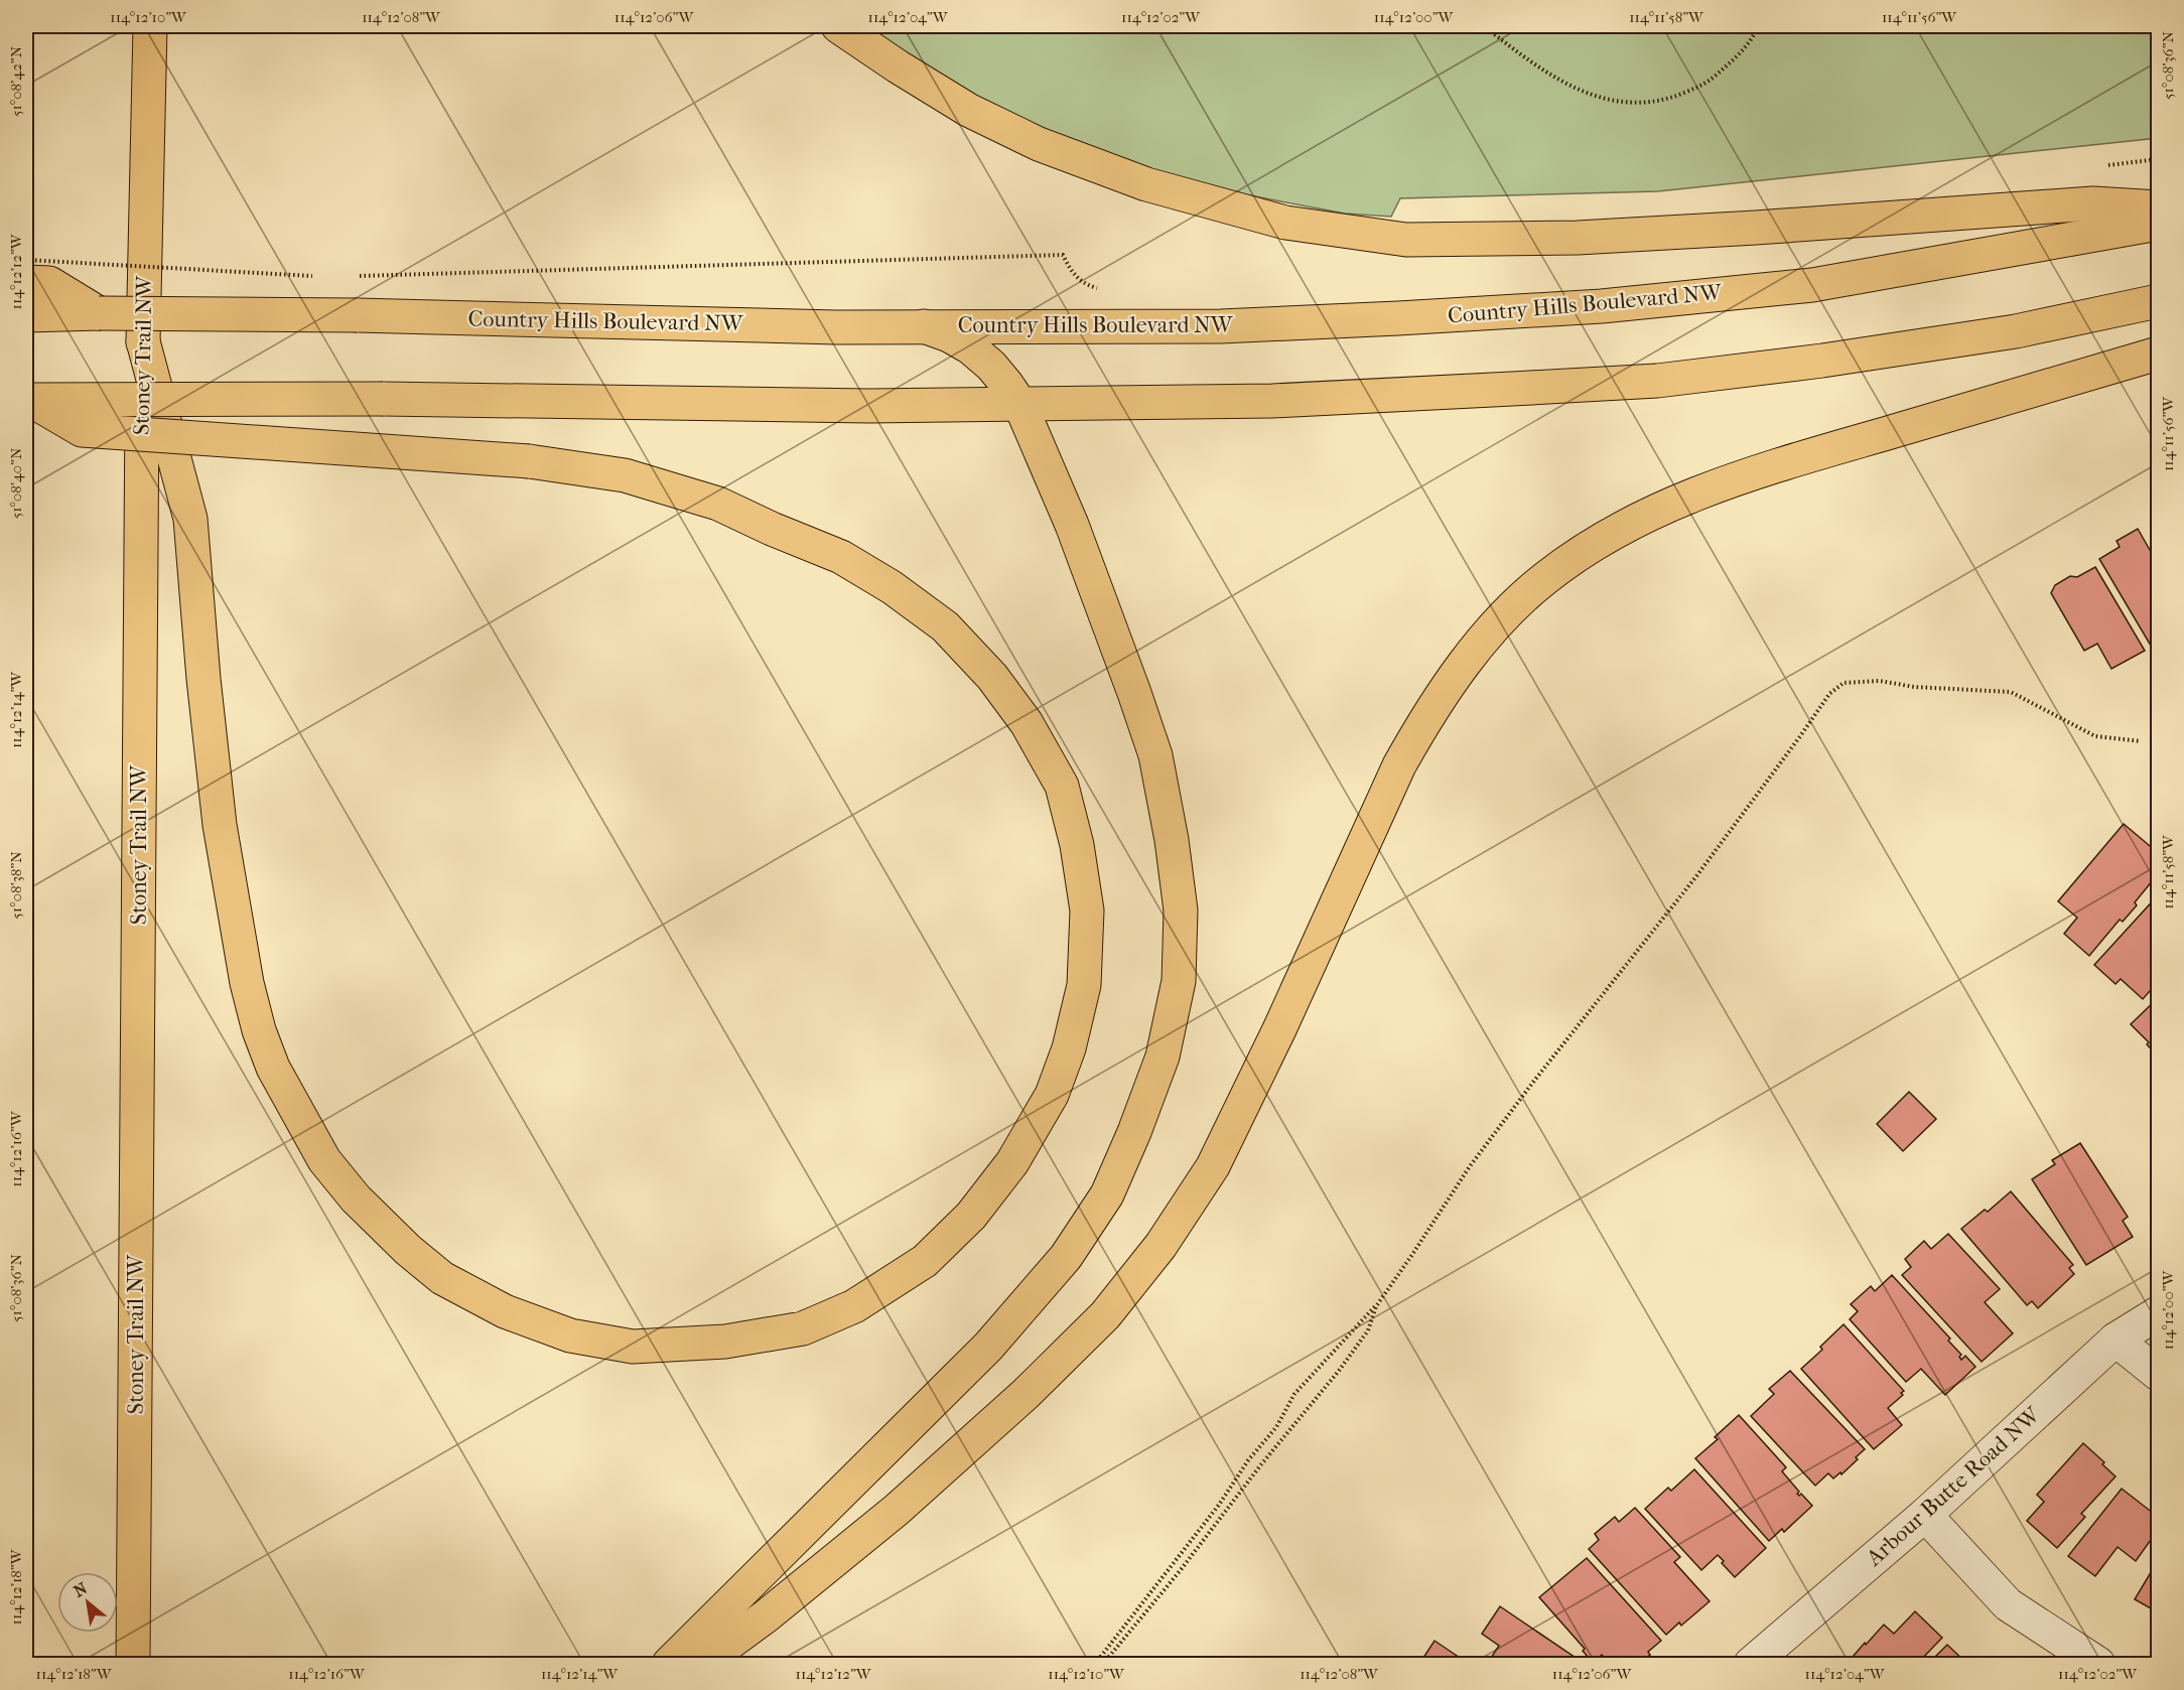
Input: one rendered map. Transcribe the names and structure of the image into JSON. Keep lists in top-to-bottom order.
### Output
{
  "streets": {
    "main road": ["Country Hills Boulevard NW", "Stoney Trail NW"],
    "street": ["Arbour Butte Road NW"]
  },
  "north": "top left",
  "coordinates": [
    "114°12'10\"W",
    "114°12'08\"W",
    "114°12'06\"W",
    "114°12'04\"W",
    "114°12'02\"W",
    "114°12'00\"W",
    "114°11'58\"W",
    "114°11'56\"W",
    "51°08'36\"N",
    "51°08'42\"N",
    "114°12'12\"W",
    "51°08'40\"N",
    "114°12'14\"W",
    "51°08'38\"N",
    "114°12'16\"W",
    "114°12'18\"W"
  ]
}
